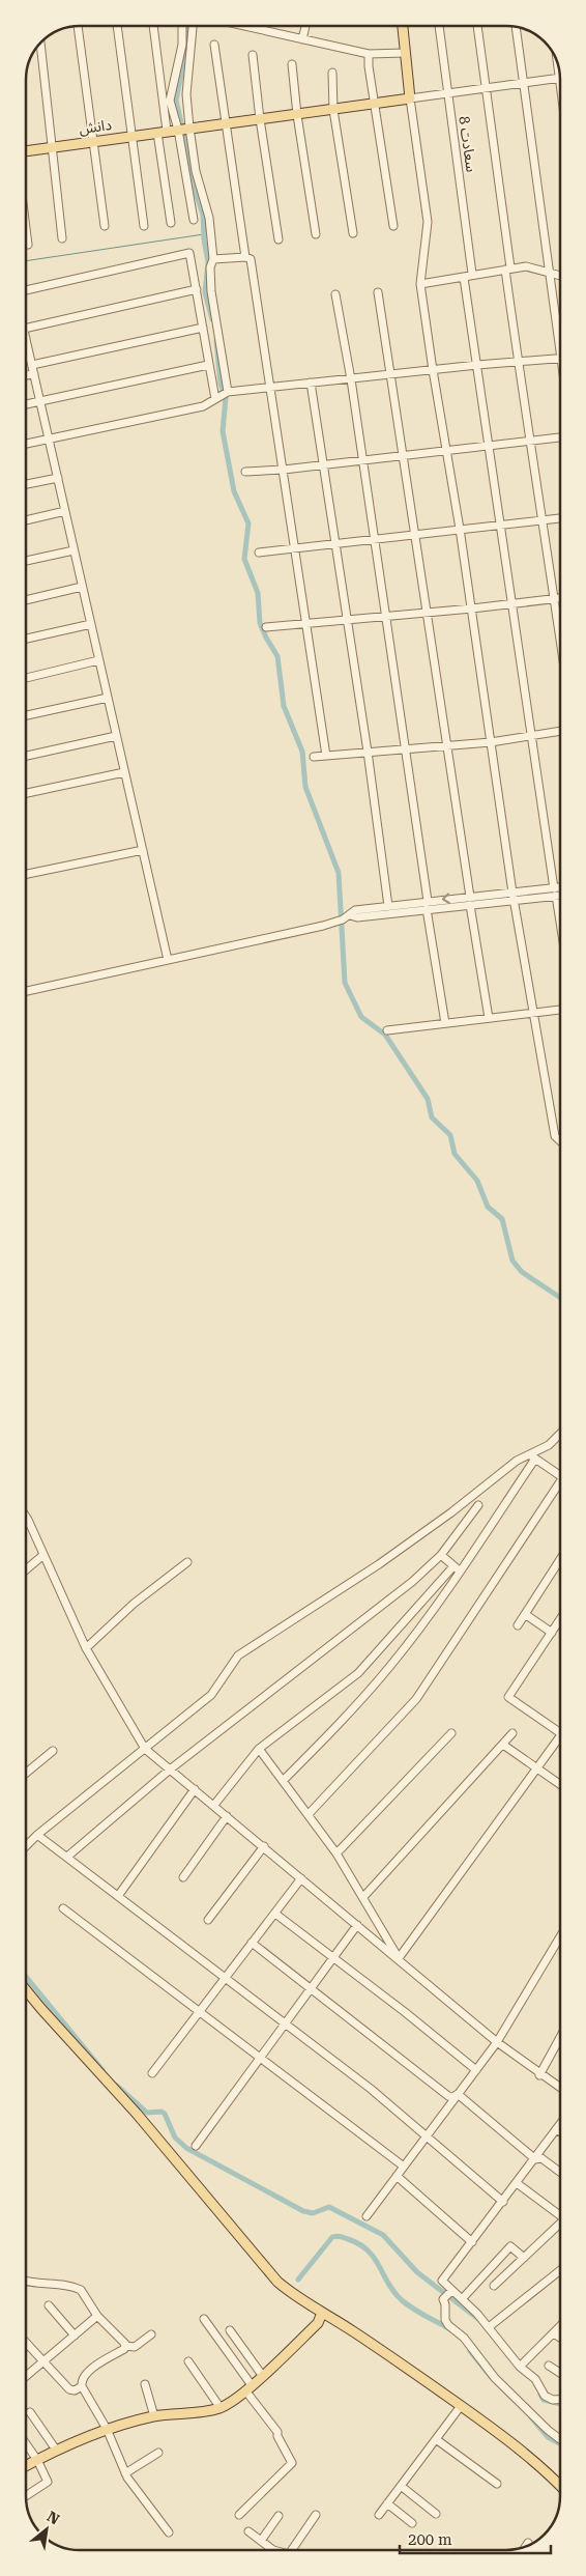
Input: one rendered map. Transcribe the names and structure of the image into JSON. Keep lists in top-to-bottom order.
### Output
{
  "streets": {
    "main road": ["دانش"],
    "street": ["سعادت 8"]
  },
  "scale_bar": "200 m",
  "north": "top right"
}
